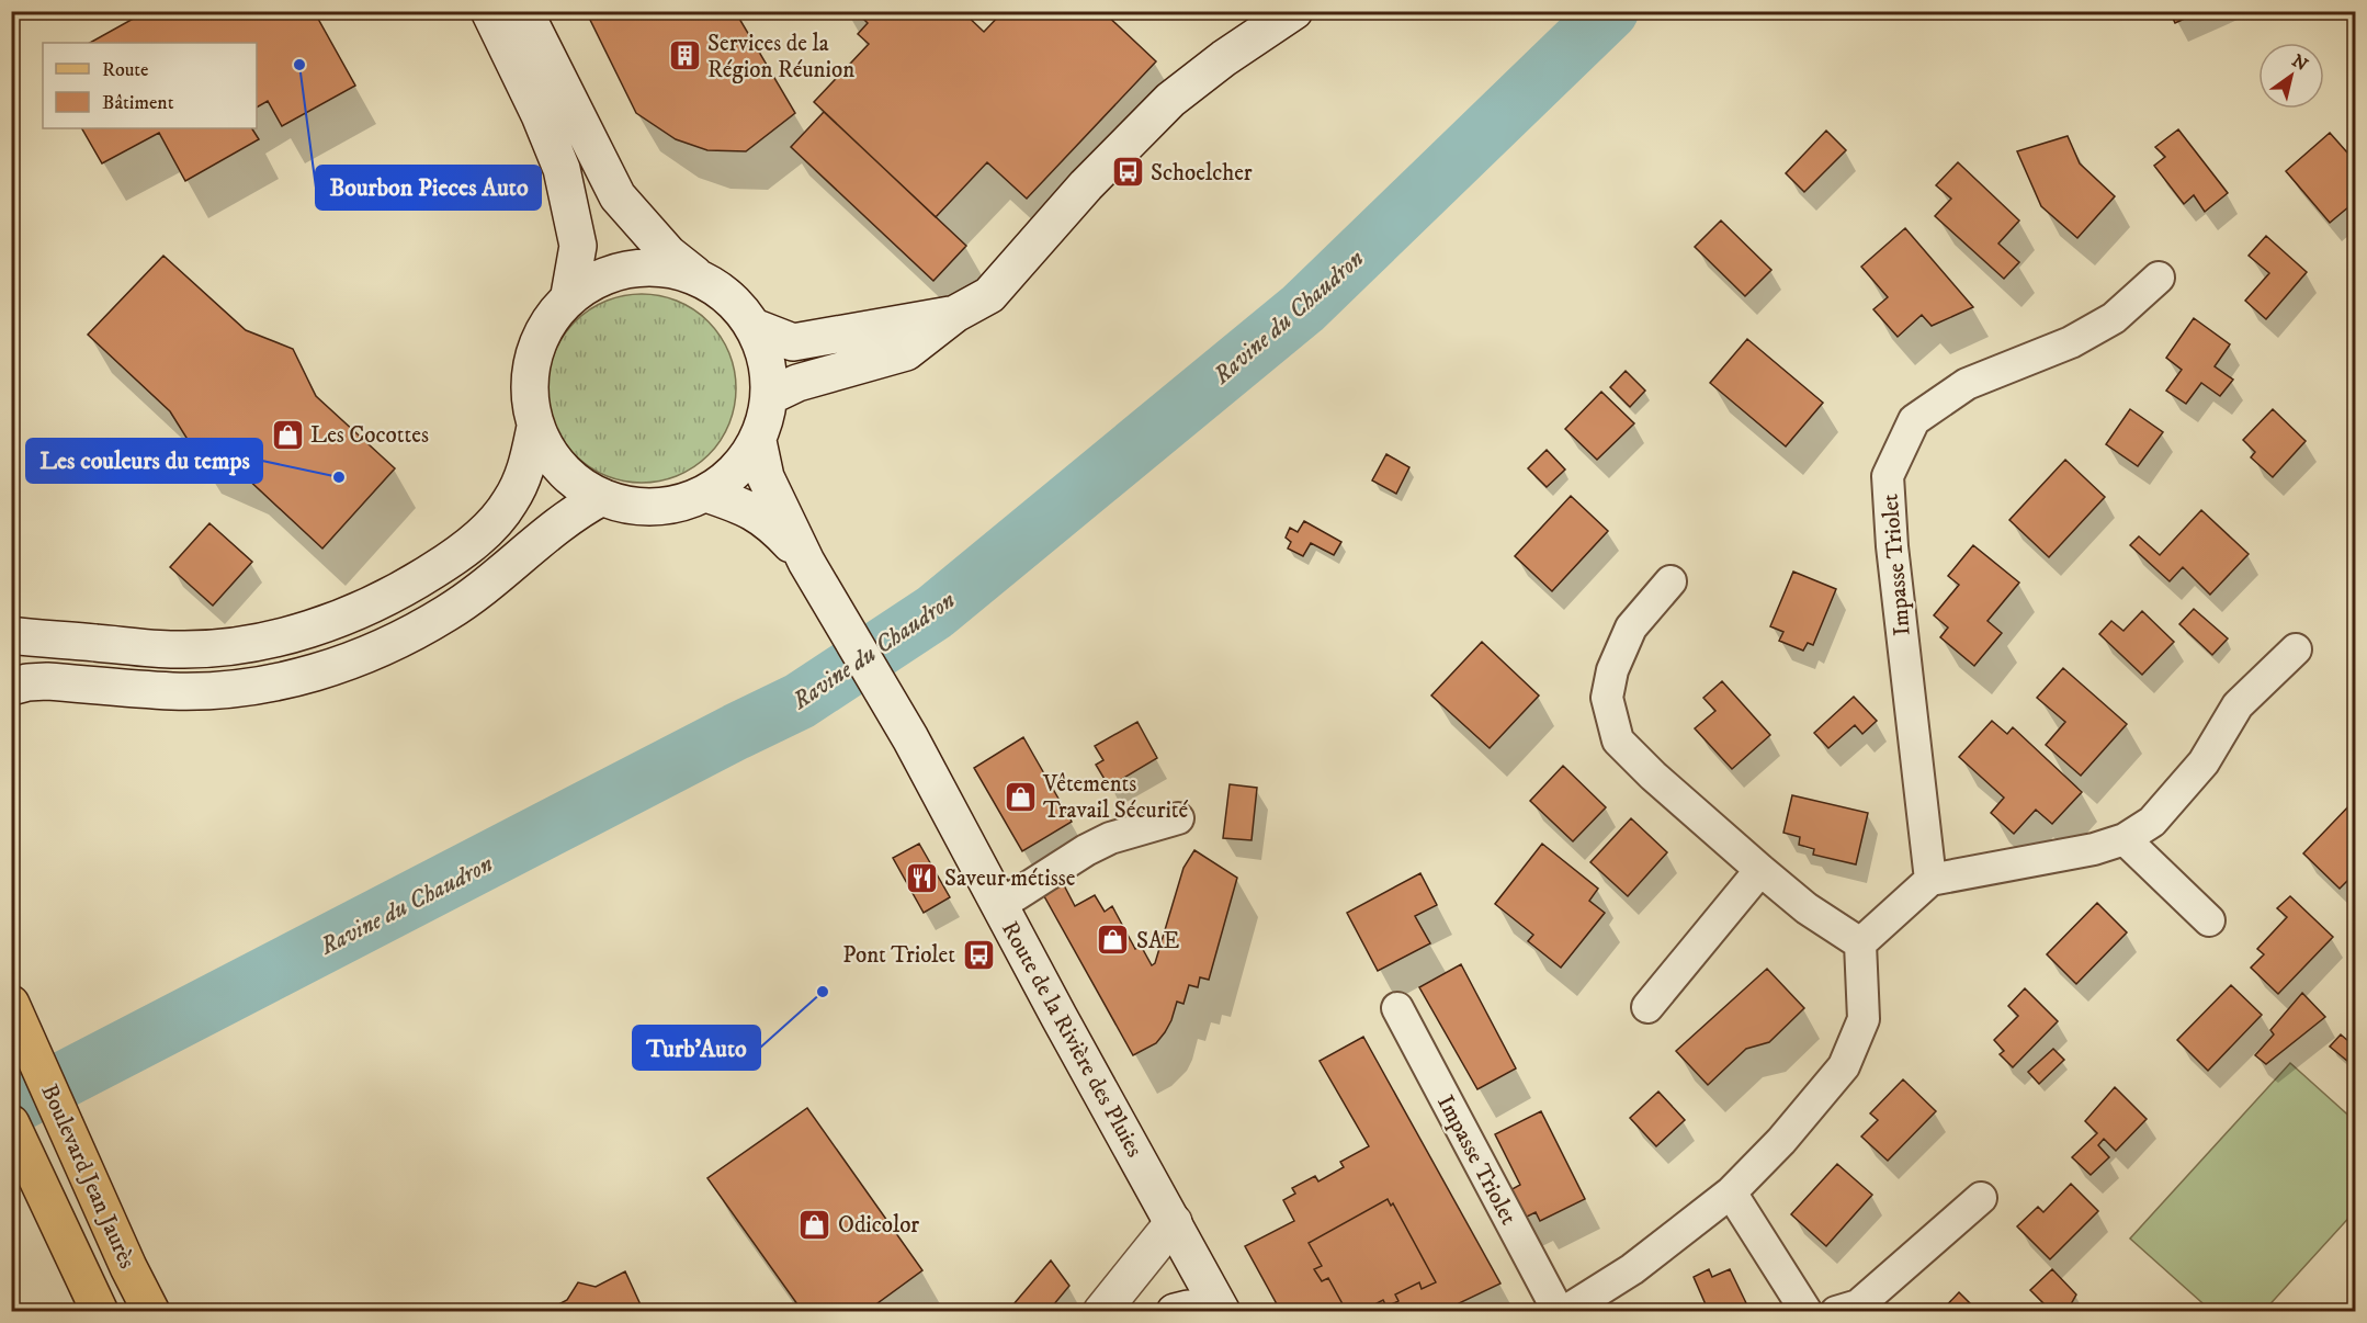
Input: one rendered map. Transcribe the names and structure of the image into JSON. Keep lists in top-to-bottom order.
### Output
{
  "streets": {
    "main road": ["Route de la Rivière des Pluies", "Boulevard Jean Jaurès"],
    "street": ["Impasse Triolet"]
  },
  "water": ["Ravine du Chaudron"],
  "places": {
    "building": ["Services de la Région Réunion"],
    "other": ["Bourbon Pieces Auto", "Les couleurs du temps", "Turb'Auto"],
    "bus stop": ["Schoelcher", "Pont Triolet"],
    "shop": [
      "Les Cocottes",
      "Vêtements Travail Sécurité",
      "SAE",
      "Odicolor"
    ],
    "restaurant": ["Saveur métisse"]
  },
  "legend": ["Route", "Bâtiment"],
  "north": "top right"
}
